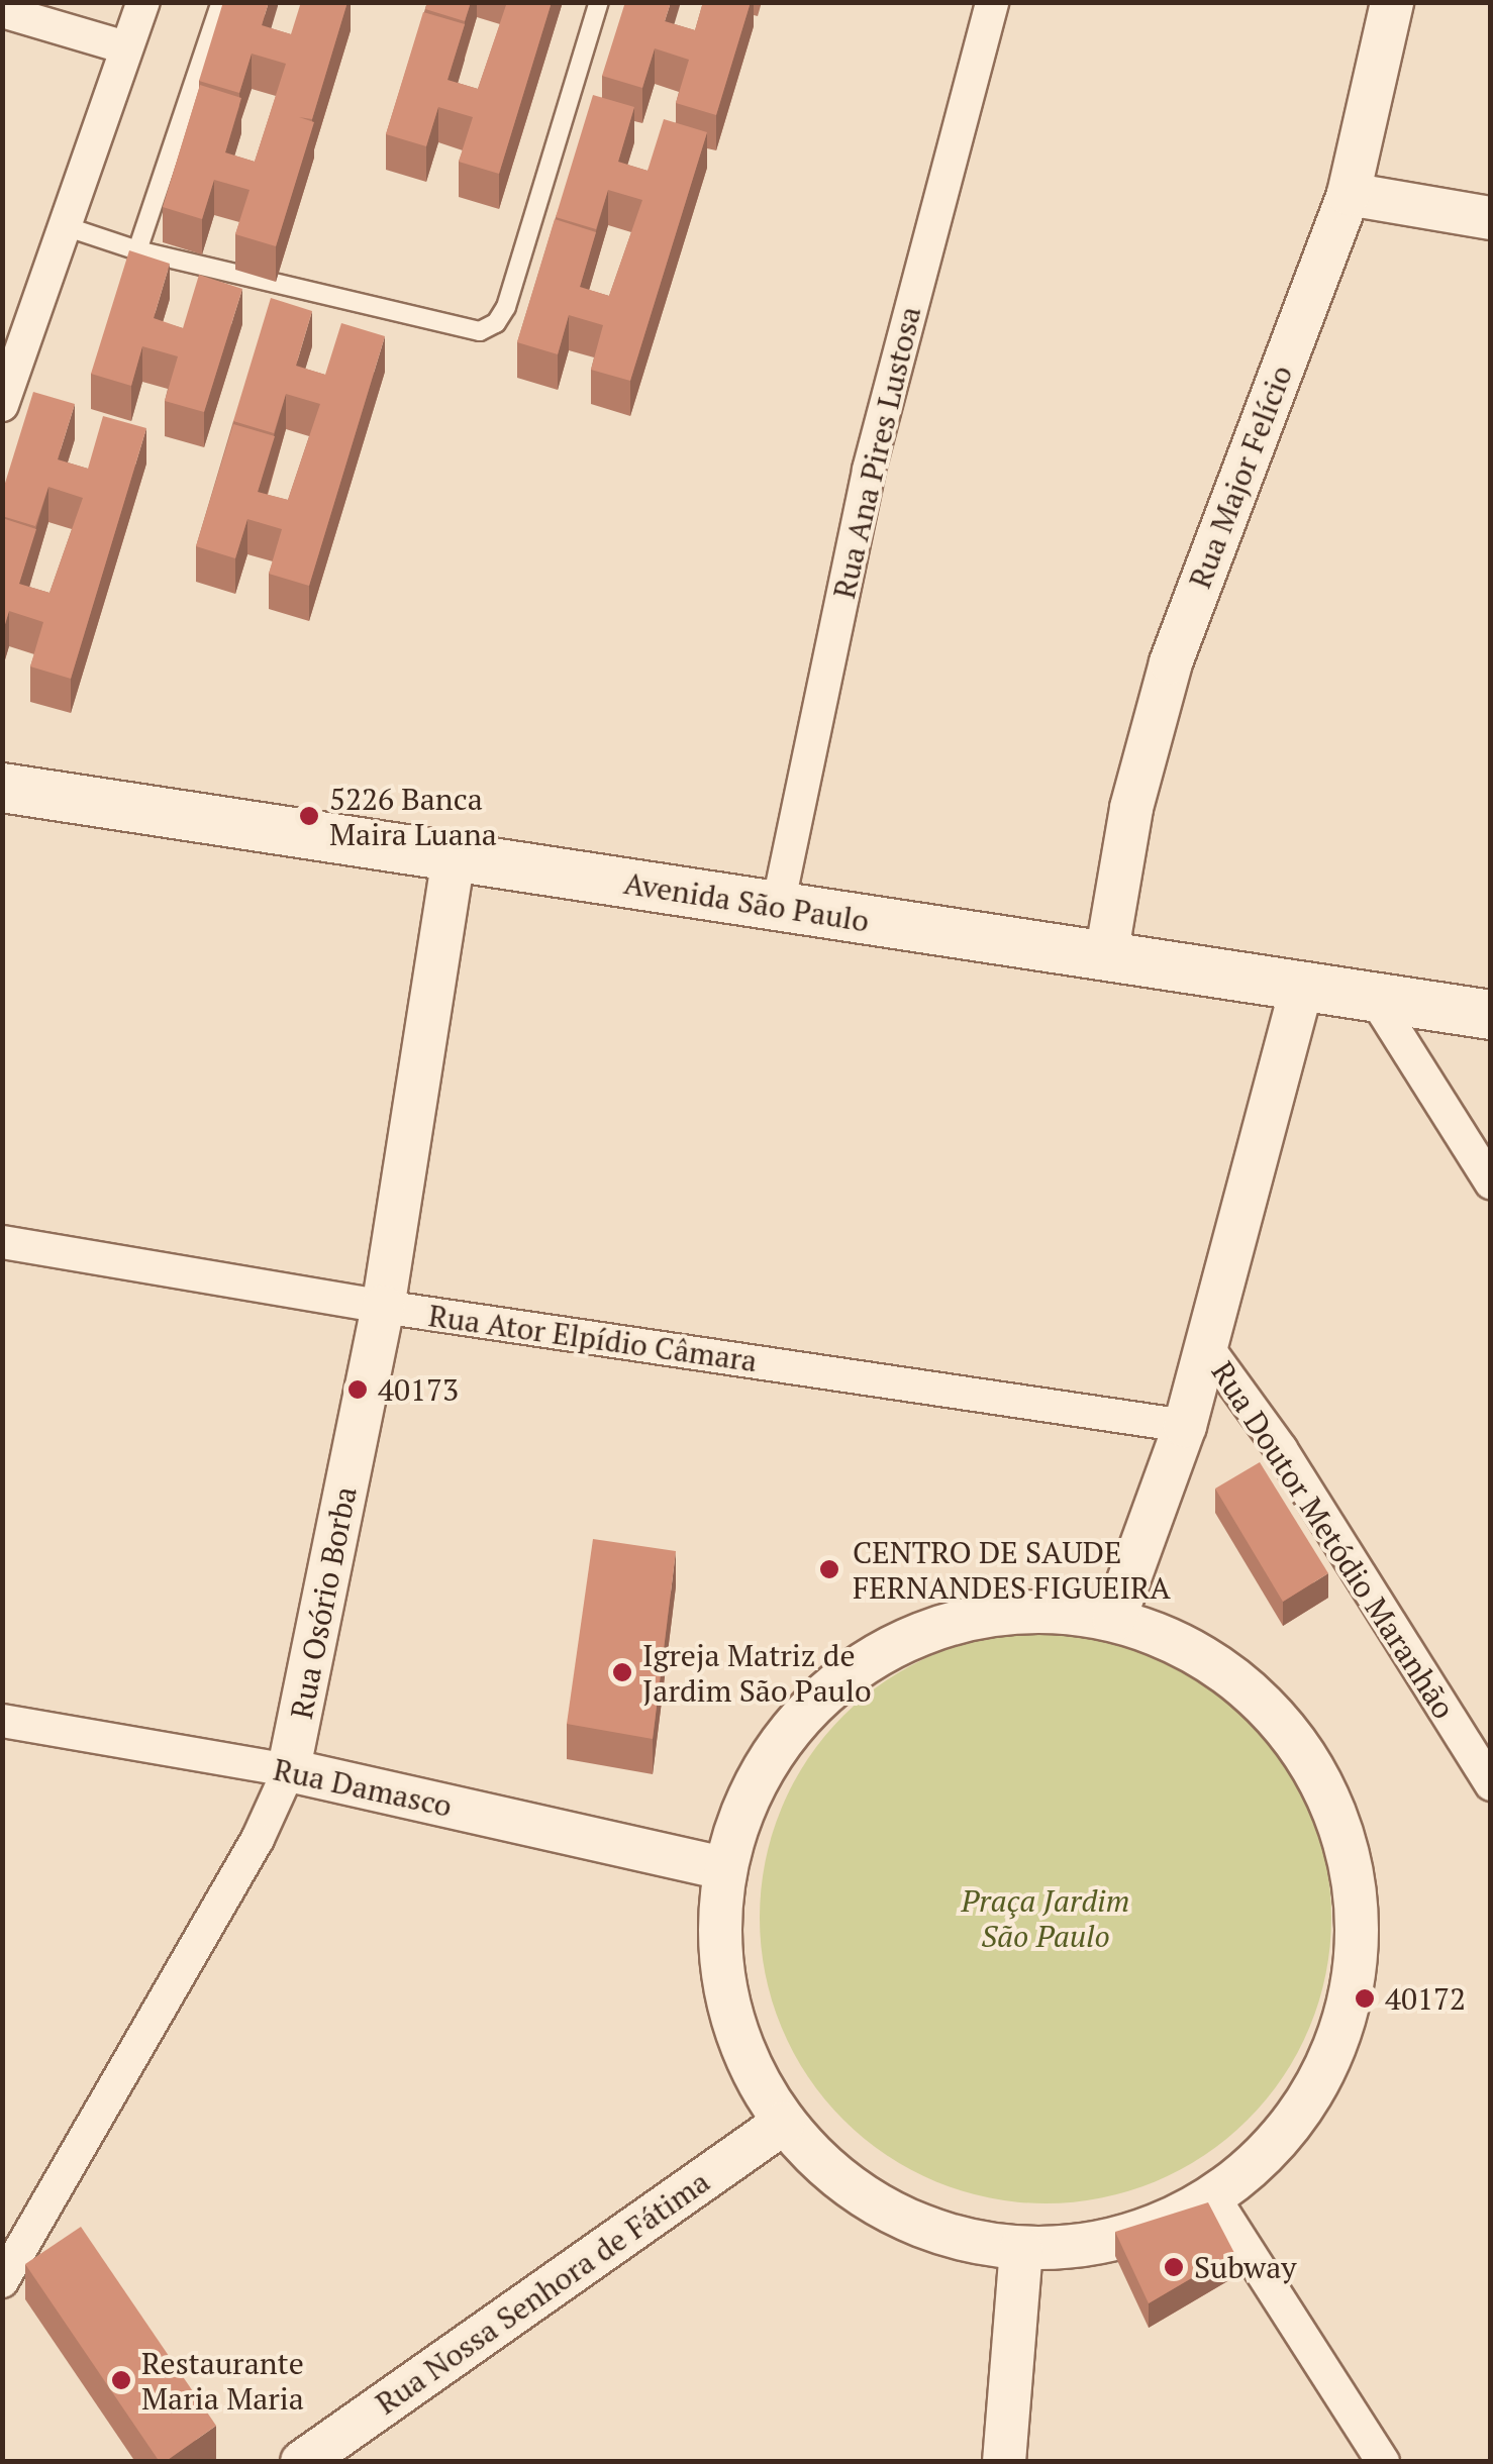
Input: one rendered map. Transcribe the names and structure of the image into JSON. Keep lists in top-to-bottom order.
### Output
{
  "streets": {
    "main road": ["Avenida São Paulo"],
    "street": [
      "Rua Ana Pires Lustosa",
      "Rua Major Felício",
      "Rua Ator Elpídio Câmara",
      "Rua Doutor Metódio Maranhão",
      "Rua Osório Borba",
      "Rua Damasco",
      "Rua Nossa Senhora de Fátima"
    ]
  },
  "crossings": [
    ["Rua Ana Pires Lustosa", "Avenida São Paulo"],
    ["Rua Major Felício", "Avenida São Paulo"],
    ["Avenida São Paulo", "Rua Osório Borba"],
    ["Rua Ator Elpídio Câmara", "Rua Osório Borba"],
    ["Rua Osório Borba", "Rua Damasco"]
  ],
  "parks": ["Praça Jardim São Paulo"],
  "places": [
    "5226 Banca Maira Luana",
    "40173",
    "CENTRO DE SAUDE FERNANDES FIGUEIRA",
    "Igreja Matriz de Jardim São Paulo",
    "40172",
    "Subway",
    "Restaurante Maria Maria"
  ]
}
